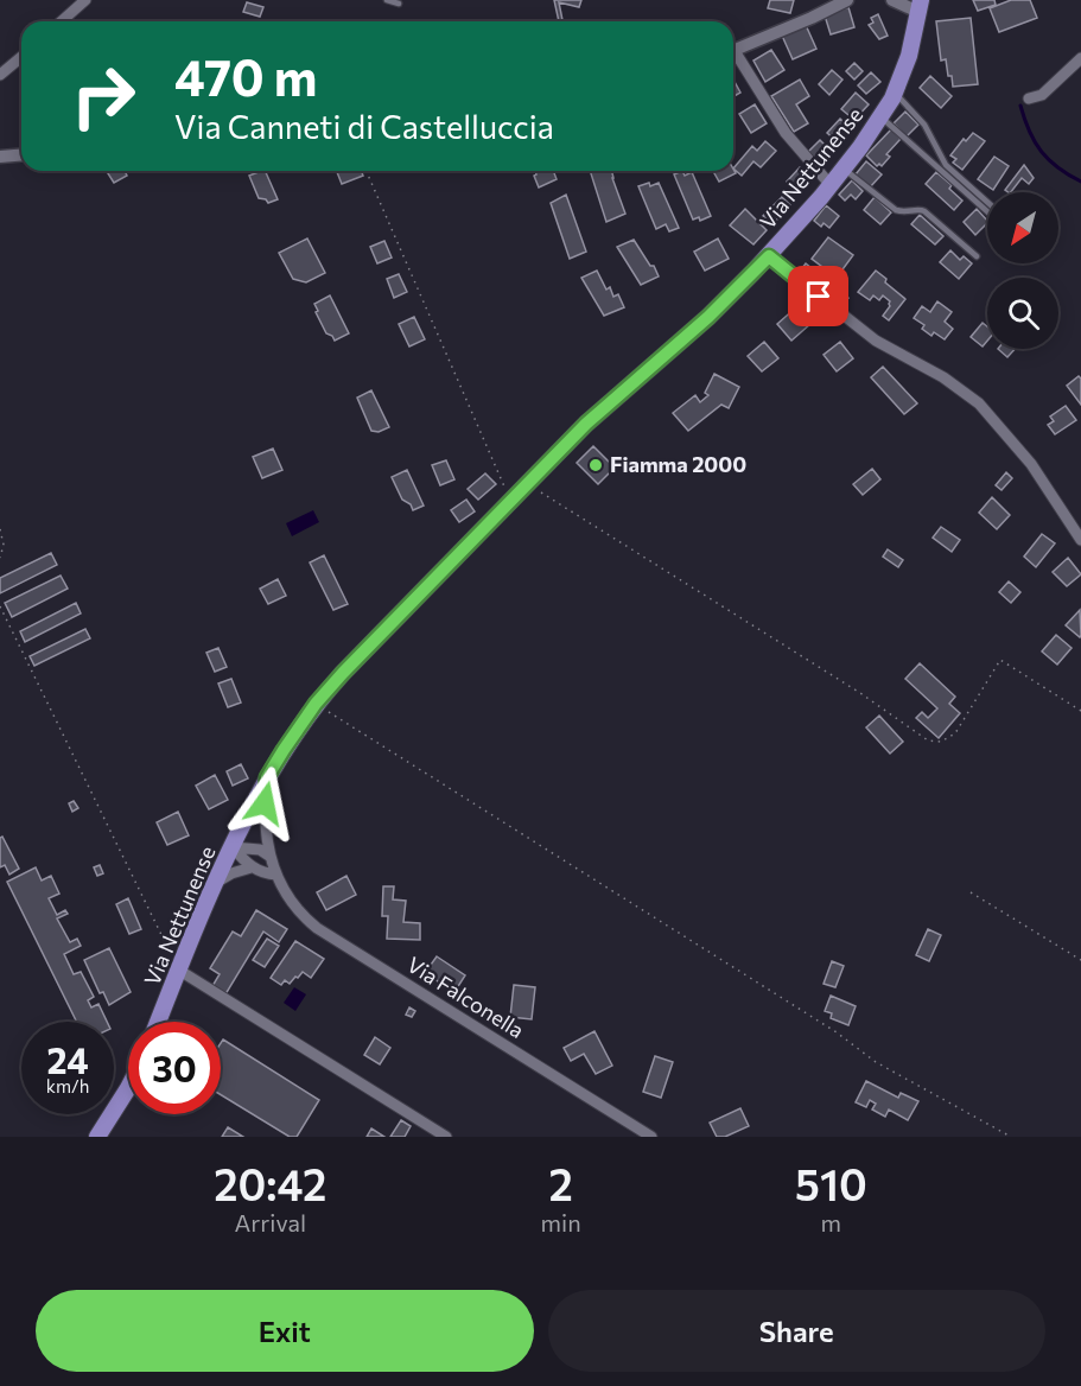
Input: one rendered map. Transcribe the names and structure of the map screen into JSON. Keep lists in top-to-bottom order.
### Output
{
  "streets": {
    "main road": ["Via Nettunense"],
    "street": ["Via Falconella"]
  },
  "crossings": [
    ["Via Nettunense", "Via Falconella"]
  ],
  "places": ["Fiamma 2000"],
  "north": "bottom left",
  "page": {
    "turn": ["470 m", "Via Canneti di Castelluccia"],
    "speed": "24 km/h",
    "limit": "30",
    "eta": [
      "20:42",
      "Arrival",
      "2",
      "min",
      "510",
      "m"
    ],
    "buttons": ["Exit", "Share"]
  }
}
